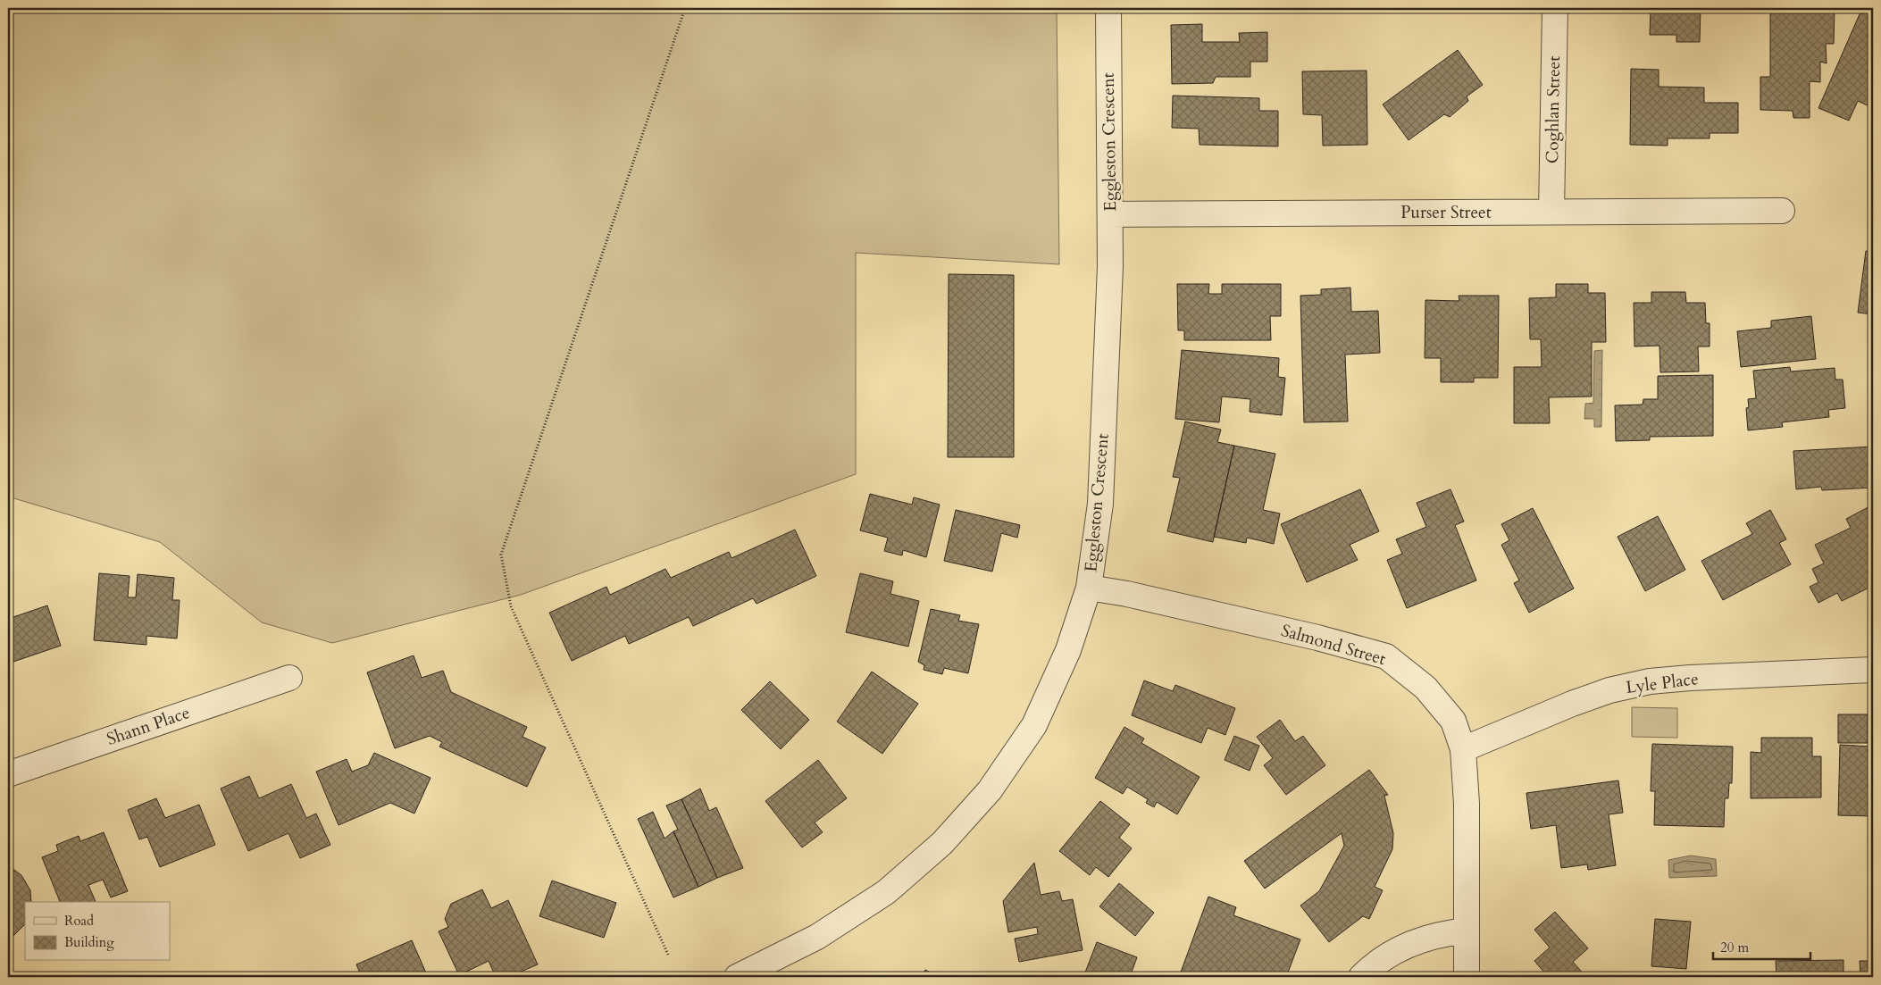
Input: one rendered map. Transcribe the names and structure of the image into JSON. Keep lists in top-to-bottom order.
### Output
{
  "streets": {
    "street": [
      "Coghlan Street",
      "Eggleston Crescent",
      "Purser Street",
      "Salmond Street",
      "Lyle Place",
      "Shann Place"
    ]
  },
  "crossings": [
    ["Coghlan Street", "Purser Street"],
    ["Eggleston Crescent", "Purser Street"],
    ["Eggleston Crescent", "Salmond Street"],
    ["Salmond Street", "Lyle Place"]
  ],
  "legend": ["Road", "Building"],
  "scale_bar": "20 m"
}
